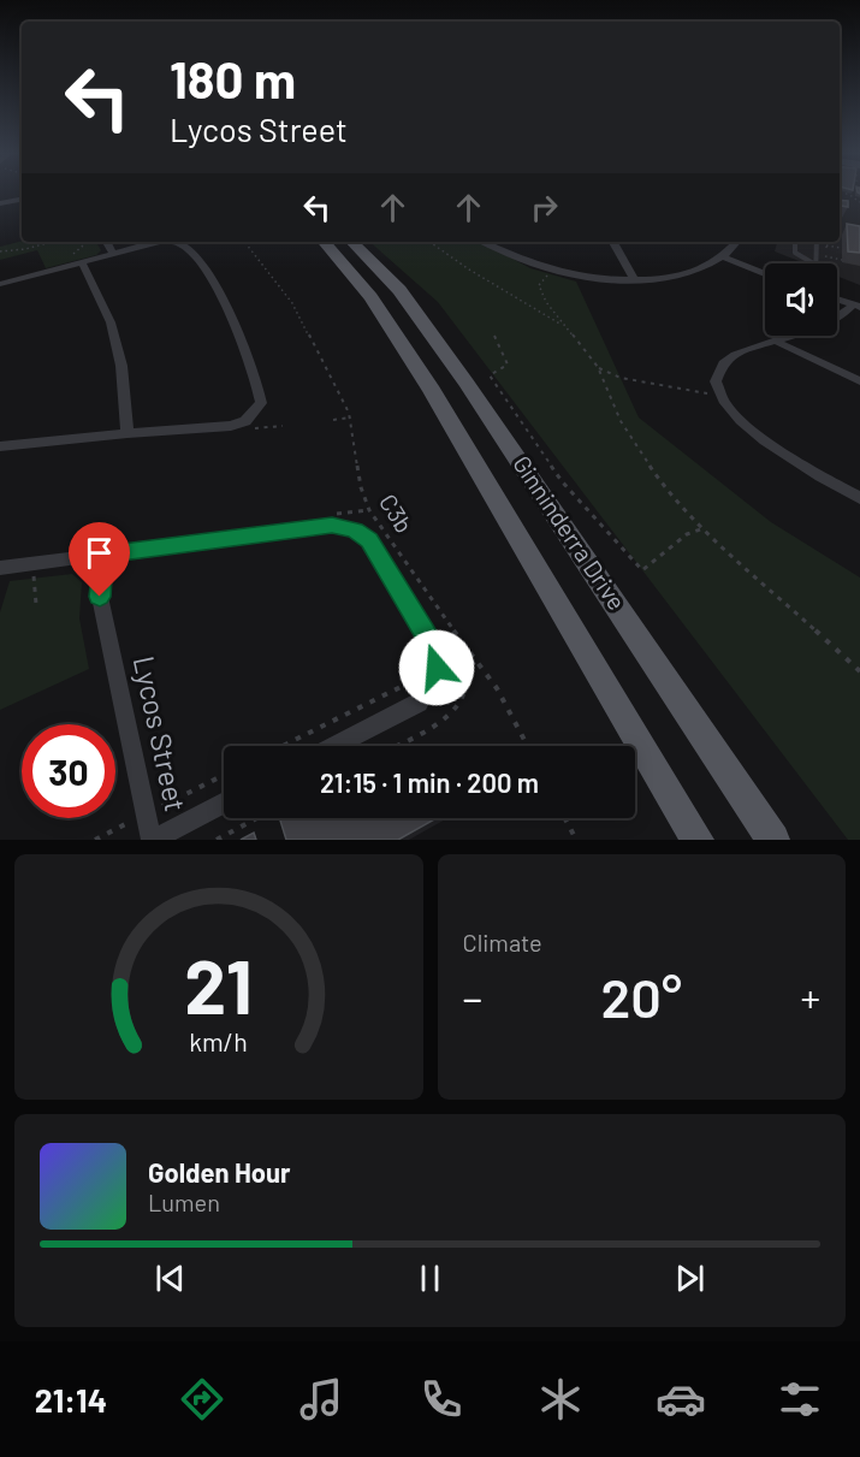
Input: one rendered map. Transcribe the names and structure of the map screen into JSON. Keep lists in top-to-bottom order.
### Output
{
  "streets": {
    "main road": ["Ginninderra Drive"],
    "street": ["Lycos Street"],
    "path": ["C3b"]
  },
  "page": {
    "turn": ["180 m", "Lycos Street"],
    "limit": "30",
    "trip": "21:15 · 1 min · 200 m",
    "tile": "Climate",
    "heat": ["−", "20°", "+"],
    "song": ["Golden Hour", "Lumen"],
    "tabs": "21:14",
    "gauge": ["21", "km/h"]
  }
}
